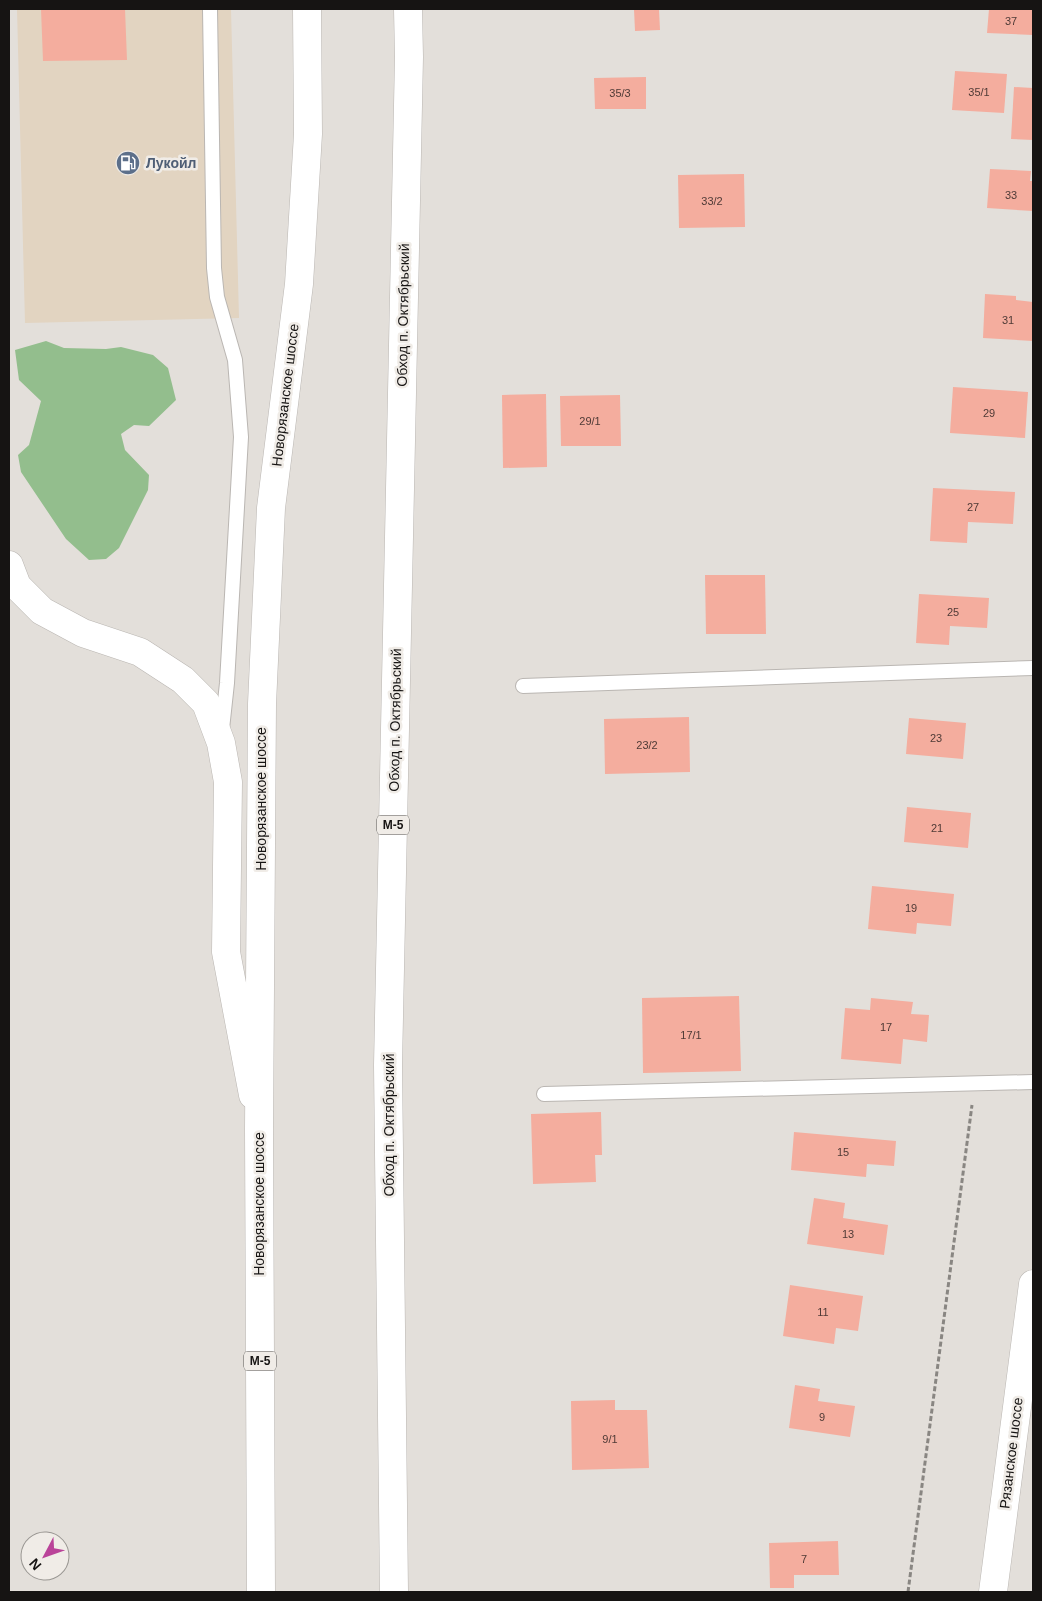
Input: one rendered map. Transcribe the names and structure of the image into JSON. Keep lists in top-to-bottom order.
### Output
{
  "streets": {
    "main road": [
      "Обход п. Октябрьский",
      "Новорязанское шоссе",
      "М-5",
      "Рязанское шоссе"
    ]
  },
  "places": {
    "fuel station": ["Лукойл"]
  },
  "house_numbers": [
    "37",
    "35/1",
    "35/3",
    "33",
    "33/2",
    "31",
    "29",
    "29/1",
    "27",
    "25",
    "23",
    "23/2",
    "21",
    "19",
    "17",
    "17/1",
    "15",
    "13",
    "11",
    "9",
    "9/1",
    "7"
  ],
  "north": "bottom left"
}
